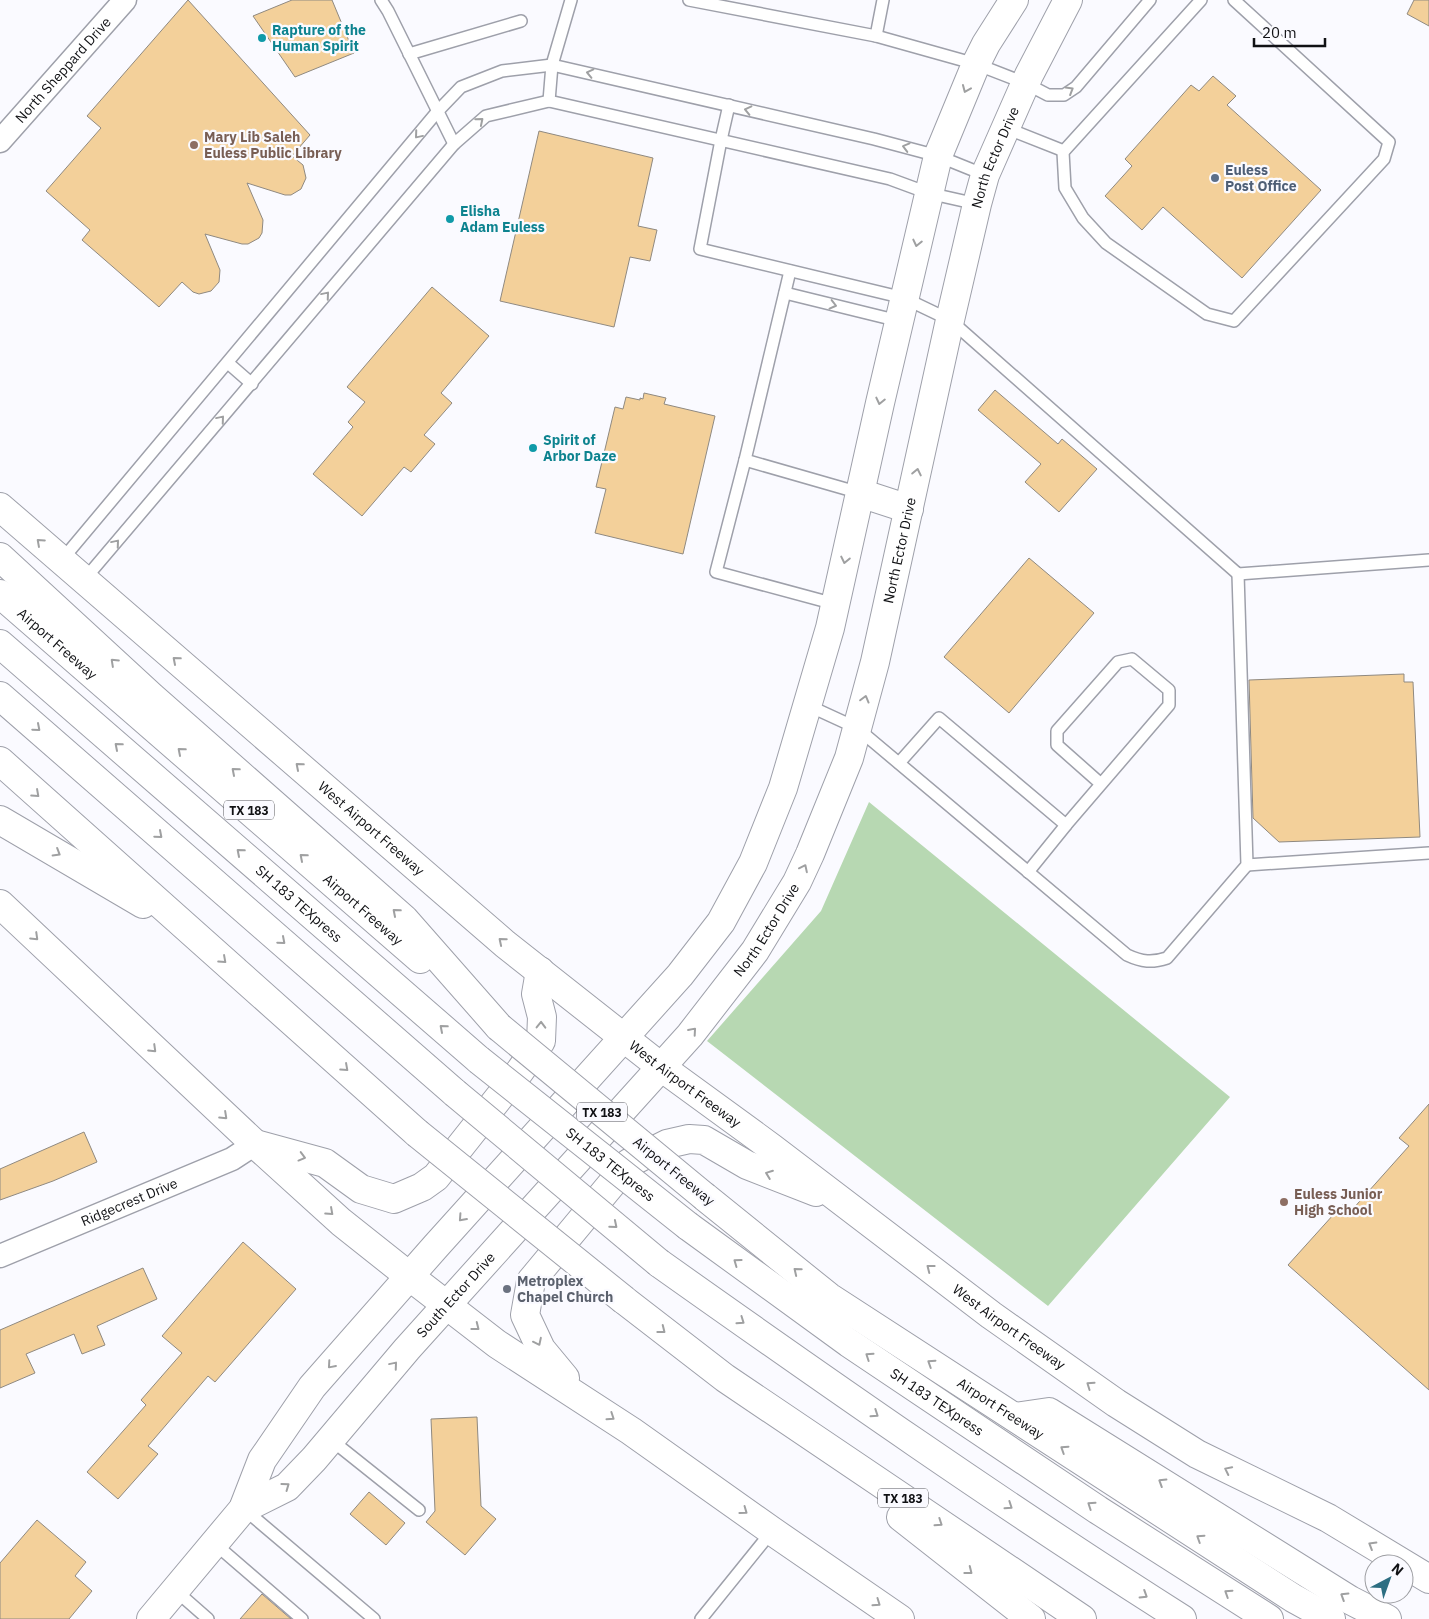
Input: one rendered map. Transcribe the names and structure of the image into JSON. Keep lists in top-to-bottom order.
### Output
{
  "streets": {
    "main road": [
      "North Ector Drive",
      "Airport Freeway",
      "TX 183",
      "West Airport Freeway",
      "SH 183 TEXpress",
      "South Ector Drive"
    ],
    "street": ["North Sheppard Drive", "Ridgecrest Drive"]
  },
  "crossings": [
    ["North Ector Drive", "West Airport Freeway"],
    ["North Ector Drive", "South Ector Drive"],
    ["West Airport Freeway", "South Ector Drive"]
  ],
  "places": [
    "Rapture of the Human Spirit",
    "Mary Lib Saleh Euless Public Library",
    "Euless Post Office",
    "Elisha Adam Euless",
    "Spirit of Arbor Daze",
    "Euless Junior High School",
    "Metroplex Chapel Church"
  ],
  "scale_bar": "20 m",
  "north": "top right"
}
